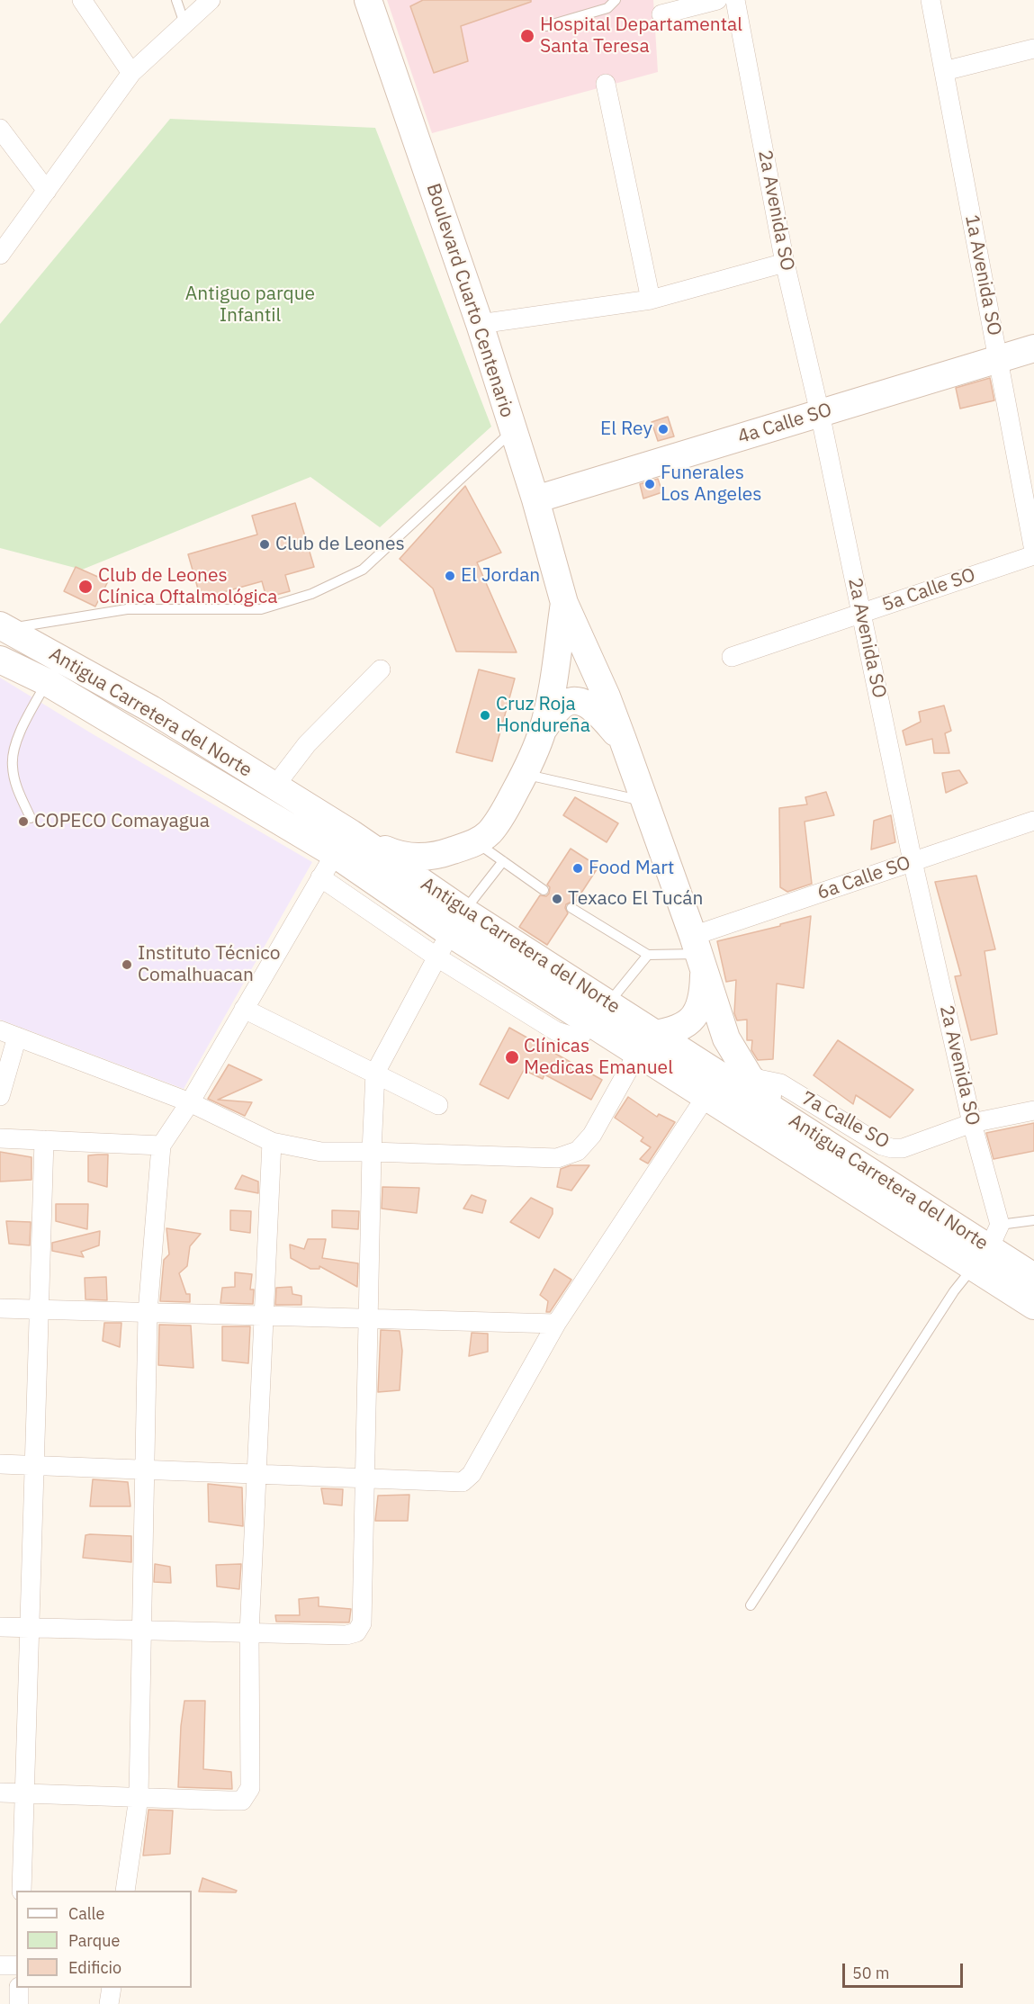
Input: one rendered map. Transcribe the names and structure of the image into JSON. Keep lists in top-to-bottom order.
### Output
{
  "streets": {
    "main road": ["Boulevard Cuarto Centenario", "4a Calle SO", "Antigua Carretera del Norte"],
    "street": [
      "2a Avenida SO",
      "1a Avenida SO",
      "5a Calle SO",
      "6a Calle SO",
      "7a Calle SO"
    ]
  },
  "crossings": [
    ["2a Avenida SO", "4a Calle SO"],
    ["2a Avenida SO", "5a Calle SO"],
    ["2a Avenida SO", "Antigua Carretera del Norte"],
    ["2a Avenida SO", "6a Calle SO"],
    ["2a Avenida SO", "7a Calle SO"],
    ["1a Avenida SO", "4a Calle SO"],
    ["Boulevard Cuarto Centenario", "4a Calle SO"],
    ["Boulevard Cuarto Centenario", "Antigua Carretera del Norte"],
    ["Boulevard Cuarto Centenario", "6a Calle SO"],
    ["Boulevard Cuarto Centenario", "7a Calle SO"]
  ],
  "parks": ["Antiguo parque Infantil"],
  "places": [
    "Hospital Departamental Santa Teresa",
    "El Rey",
    "Funerales Los Angeles",
    "Club de Leones",
    "El Jordan",
    "Club de Leones Clínica Oftalmológica",
    "Cruz Roja Hondureña",
    "COPECO Comayagua",
    "Food Mart",
    "Texaco El Tucán",
    "Instituto Técnico Comalhuacan",
    "Clínicas Medicas Emanuel"
  ],
  "legend": ["Calle", "Parque", "Edificio"],
  "scale_bar": "50 m"
}
